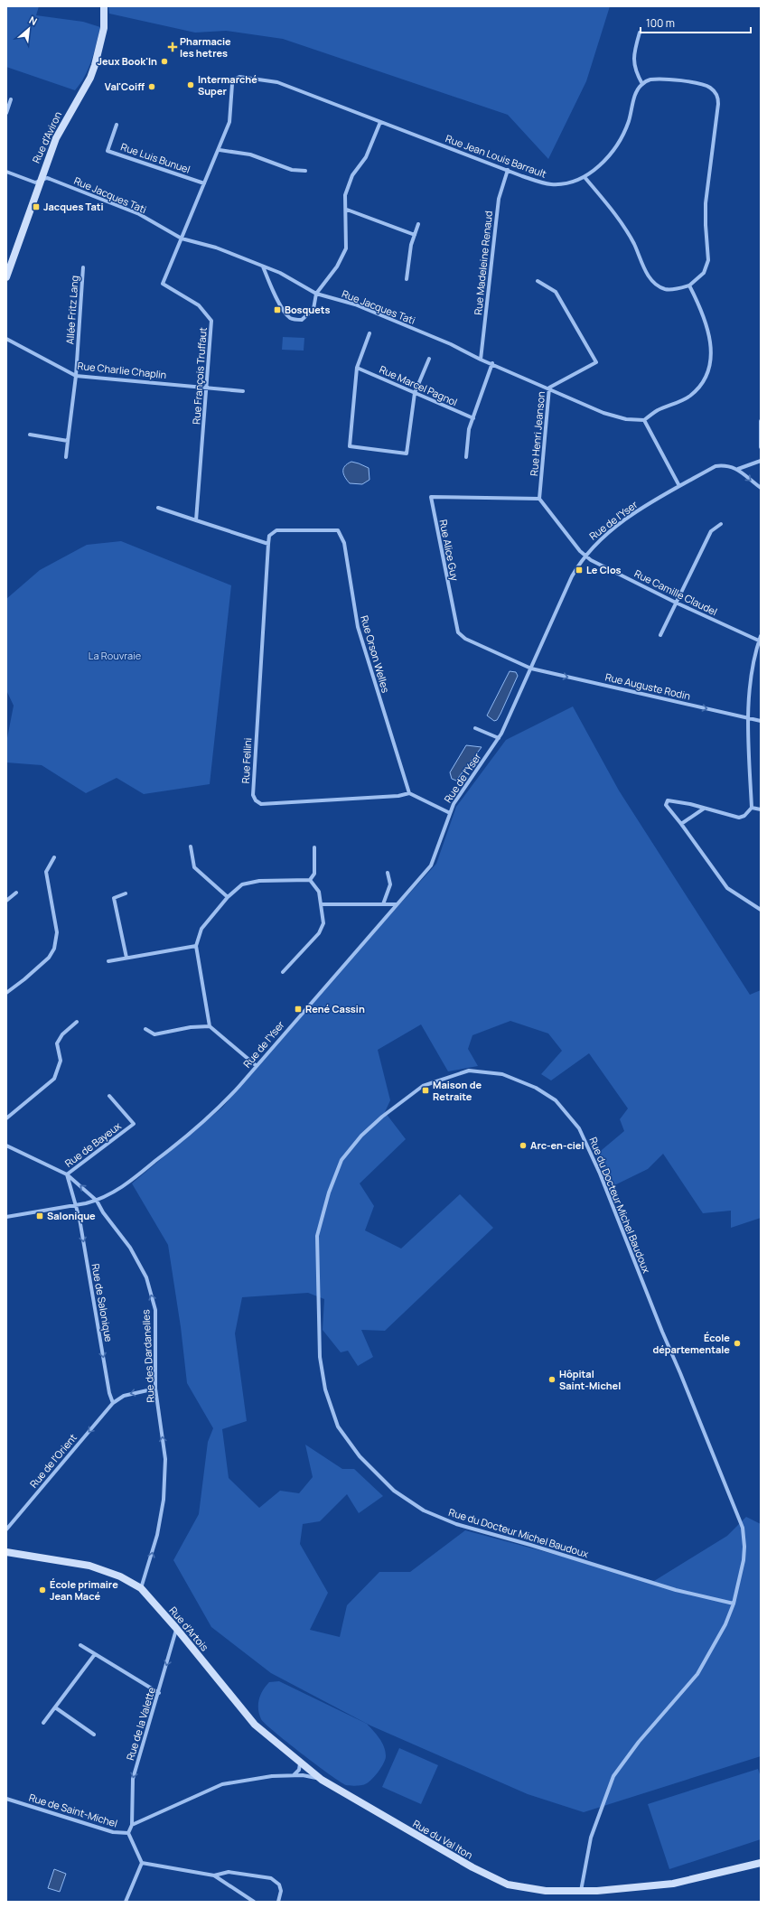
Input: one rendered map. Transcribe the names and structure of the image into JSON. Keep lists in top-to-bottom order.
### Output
{
  "streets": {
    "street": [
      "Rue d'Aviron",
      "Rue Jean Louis Barrault",
      "Rue Luis Bunuel",
      "Rue Jacques Tati",
      "Rue Madeleine Renaud",
      "Allée Fritz Lang",
      "Rue Charlie Chaplin",
      "Rue François Truffaut",
      "Rue Marcel Pagnol",
      "Rue Henri Jeanson",
      "Rue de l'Yser",
      "Rue Alice Guy",
      "Rue Camille Claudel",
      "Rue Orson Welles",
      "Rue Auguste Rodin",
      "Rue Fellini",
      "Rue de Bayeux",
      "Rue du Docteur Michel Baudoux",
      "Rue de Salonique",
      "Rue des Dardanelles",
      "Rue de l'Orient",
      "Rue d'Artois",
      "Rue de la Valette",
      "Rue de Saint-Michel",
      "Rue du Val Iton"
    ]
  },
  "crossings": [
    ["Rue d'Aviron", "Rue Jacques Tati"],
    ["Rue Jean Louis Barrault", "Rue Luis Bunuel"],
    ["Rue Jean Louis Barrault", "Rue Jacques Tati"],
    ["Rue Jean Louis Barrault", "Rue Madeleine Renaud"],
    ["Rue Jean Louis Barrault", "Rue François Truffaut"],
    ["Rue Jacques Tati", "Rue Madeleine Renaud"],
    ["Rue Jacques Tati", "Rue François Truffaut"],
    ["Rue Jacques Tati", "Rue Henri Jeanson"],
    ["Allée Fritz Lang", "Rue Charlie Chaplin"],
    ["Rue Charlie Chaplin", "Rue François Truffaut"],
    ["Rue Henri Jeanson", "Rue Alice Guy"],
    ["Rue de l'Yser", "Rue Alice Guy"],
    ["Rue de l'Yser", "Rue Camille Claudel"],
    ["Rue de l'Yser", "Rue Auguste Rodin"],
    ["Rue de l'Yser", "Rue de Salonique"],
    ["Rue de l'Yser", "Rue des Dardanelles"],
    ["Rue Alice Guy", "Rue Auguste Rodin"],
    ["Rue Orson Welles", "Rue Fellini"],
    ["Rue de Bayeux", "Rue de Salonique"],
    ["Rue de Bayeux", "Rue des Dardanelles"],
    ["Rue du Docteur Michel Baudoux", "Rue du Val Iton"],
    ["Rue de Salonique", "Rue des Dardanelles"],
    ["Rue de Salonique", "Rue de l'Orient"],
    ["Rue des Dardanelles", "Rue d'Artois"],
    ["Rue d'Artois", "Rue de la Valette"],
    ["Rue d'Artois", "Rue du Val Iton"],
    ["Rue de la Valette", "Rue de Saint-Michel"],
    ["Rue de la Valette", "Rue du Val Iton"],
    ["Rue de Saint-Michel", "Rue du Val Iton"]
  ],
  "one_way": [
    "Rue Auguste Rodin",
    "Rue de Salonique",
    "Rue des Dardanelles",
    "Rue de l'Orient",
    "Rue de la Valette"
  ],
  "parks": ["La Rouvraie"],
  "places": {
    "health": ["Pharmacie les hetres"],
    "other": [
      "Jeux Book'In",
      "Intermarché Super",
      "Val'Coiff",
      "Arc-en-ciel",
      "École départementale",
      "Hôpital Saint-Michel",
      "École primaire Jean Macé"
    ],
    "transit": [
      "Jacques Tati",
      "Bosquets",
      "Le Clos",
      "René Cassin",
      "Maison de Retraite",
      "Salonique"
    ]
  },
  "scale_bar": "100 m",
  "north": "top right"
}
